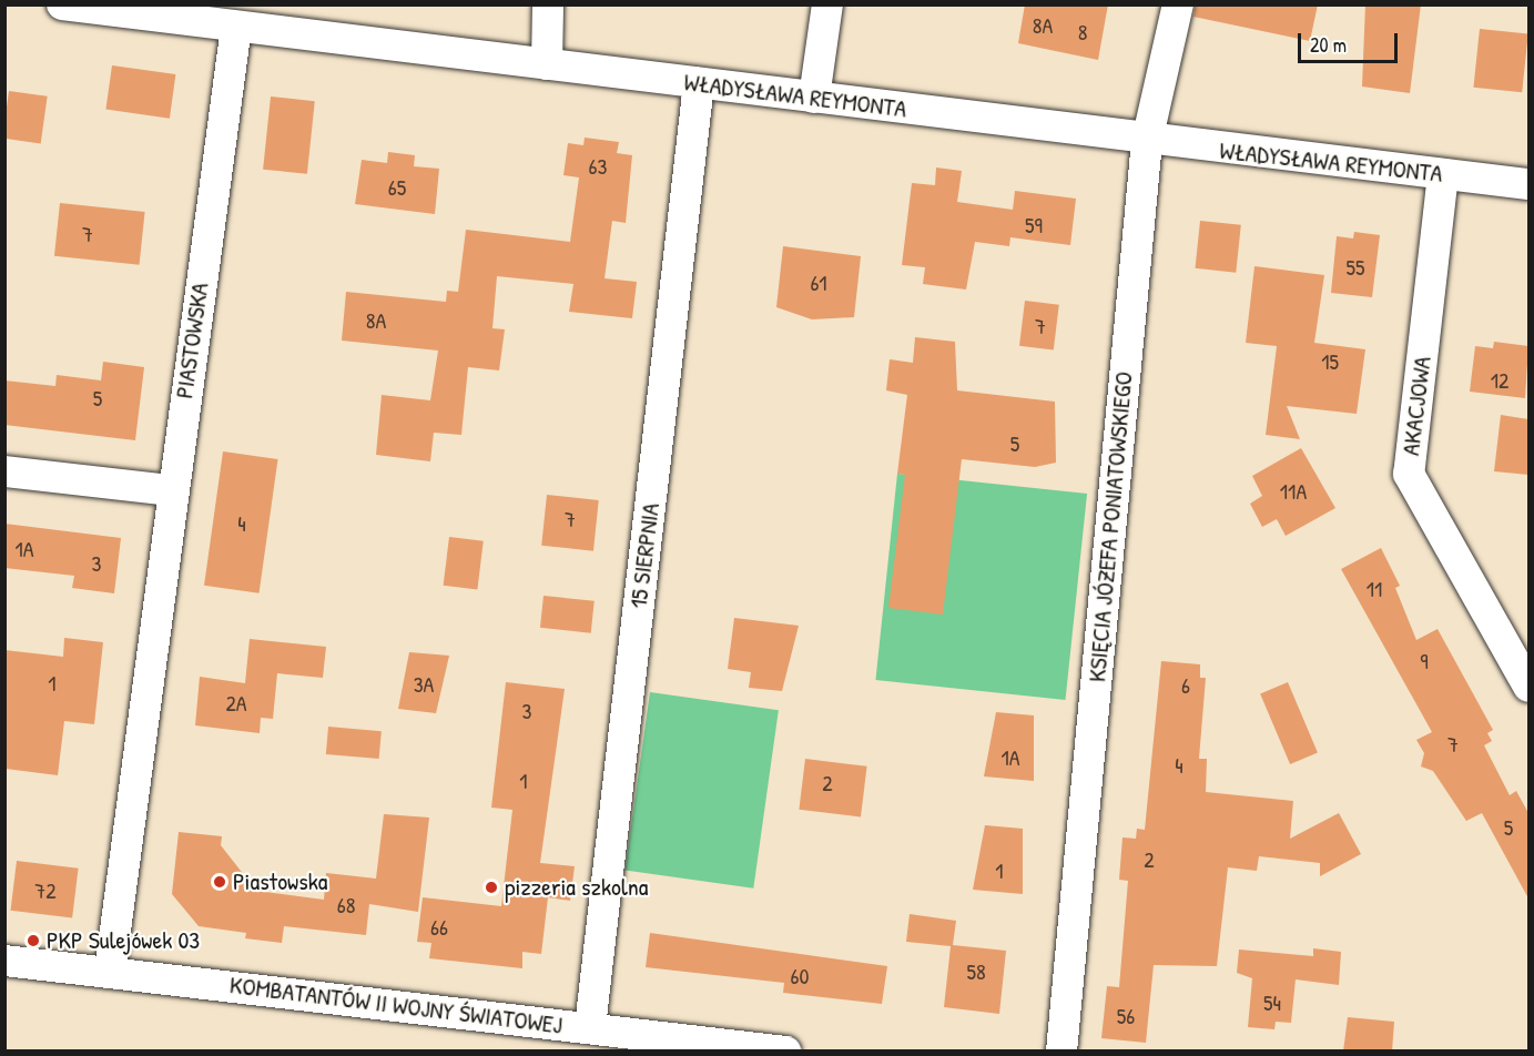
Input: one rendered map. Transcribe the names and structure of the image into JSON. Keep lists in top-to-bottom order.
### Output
{
  "streets": {
    "street": [
      "WŁADYSŁAWA REYMONTA",
      "PIASTOWSKA",
      "AKACJOWA",
      "KSIĘCIA JÓZEFA PONIATOWSKIEGO",
      "15 SIERPNIA",
      "KOMBATANTÓW II WOJNY ŚWIATOWEJ"
    ]
  },
  "crossings": [
    ["WŁADYSŁAWA REYMONTA", "PIASTOWSKA"],
    ["WŁADYSŁAWA REYMONTA", "AKACJOWA"],
    ["WŁADYSŁAWA REYMONTA", "KSIĘCIA JÓZEFA PONIATOWSKIEGO"],
    ["WŁADYSŁAWA REYMONTA", "15 SIERPNIA"],
    ["PIASTOWSKA", "KOMBATANTÓW II WOJNY ŚWIATOWEJ"],
    ["15 SIERPNIA", "KOMBATANTÓW II WOJNY ŚWIATOWEJ"]
  ],
  "places": ["Piastowska", "pizzeria szkolna", "PKP Sulejówek 03"],
  "house_numbers": [
    "8A",
    "8",
    "63",
    "65",
    "59",
    "7",
    "55",
    "61",
    "8A",
    "7",
    "15",
    "12",
    "5",
    "5",
    "11A",
    "7",
    "4",
    "1A",
    "3",
    "11",
    "9",
    "1",
    "3A",
    "6",
    "2A",
    "3",
    "7",
    "1A",
    "4",
    "1",
    "2",
    "5",
    "2",
    "1",
    "72",
    "68",
    "66",
    "58",
    "60",
    "54",
    "56"
  ],
  "scale_bar": "20 m"
}
